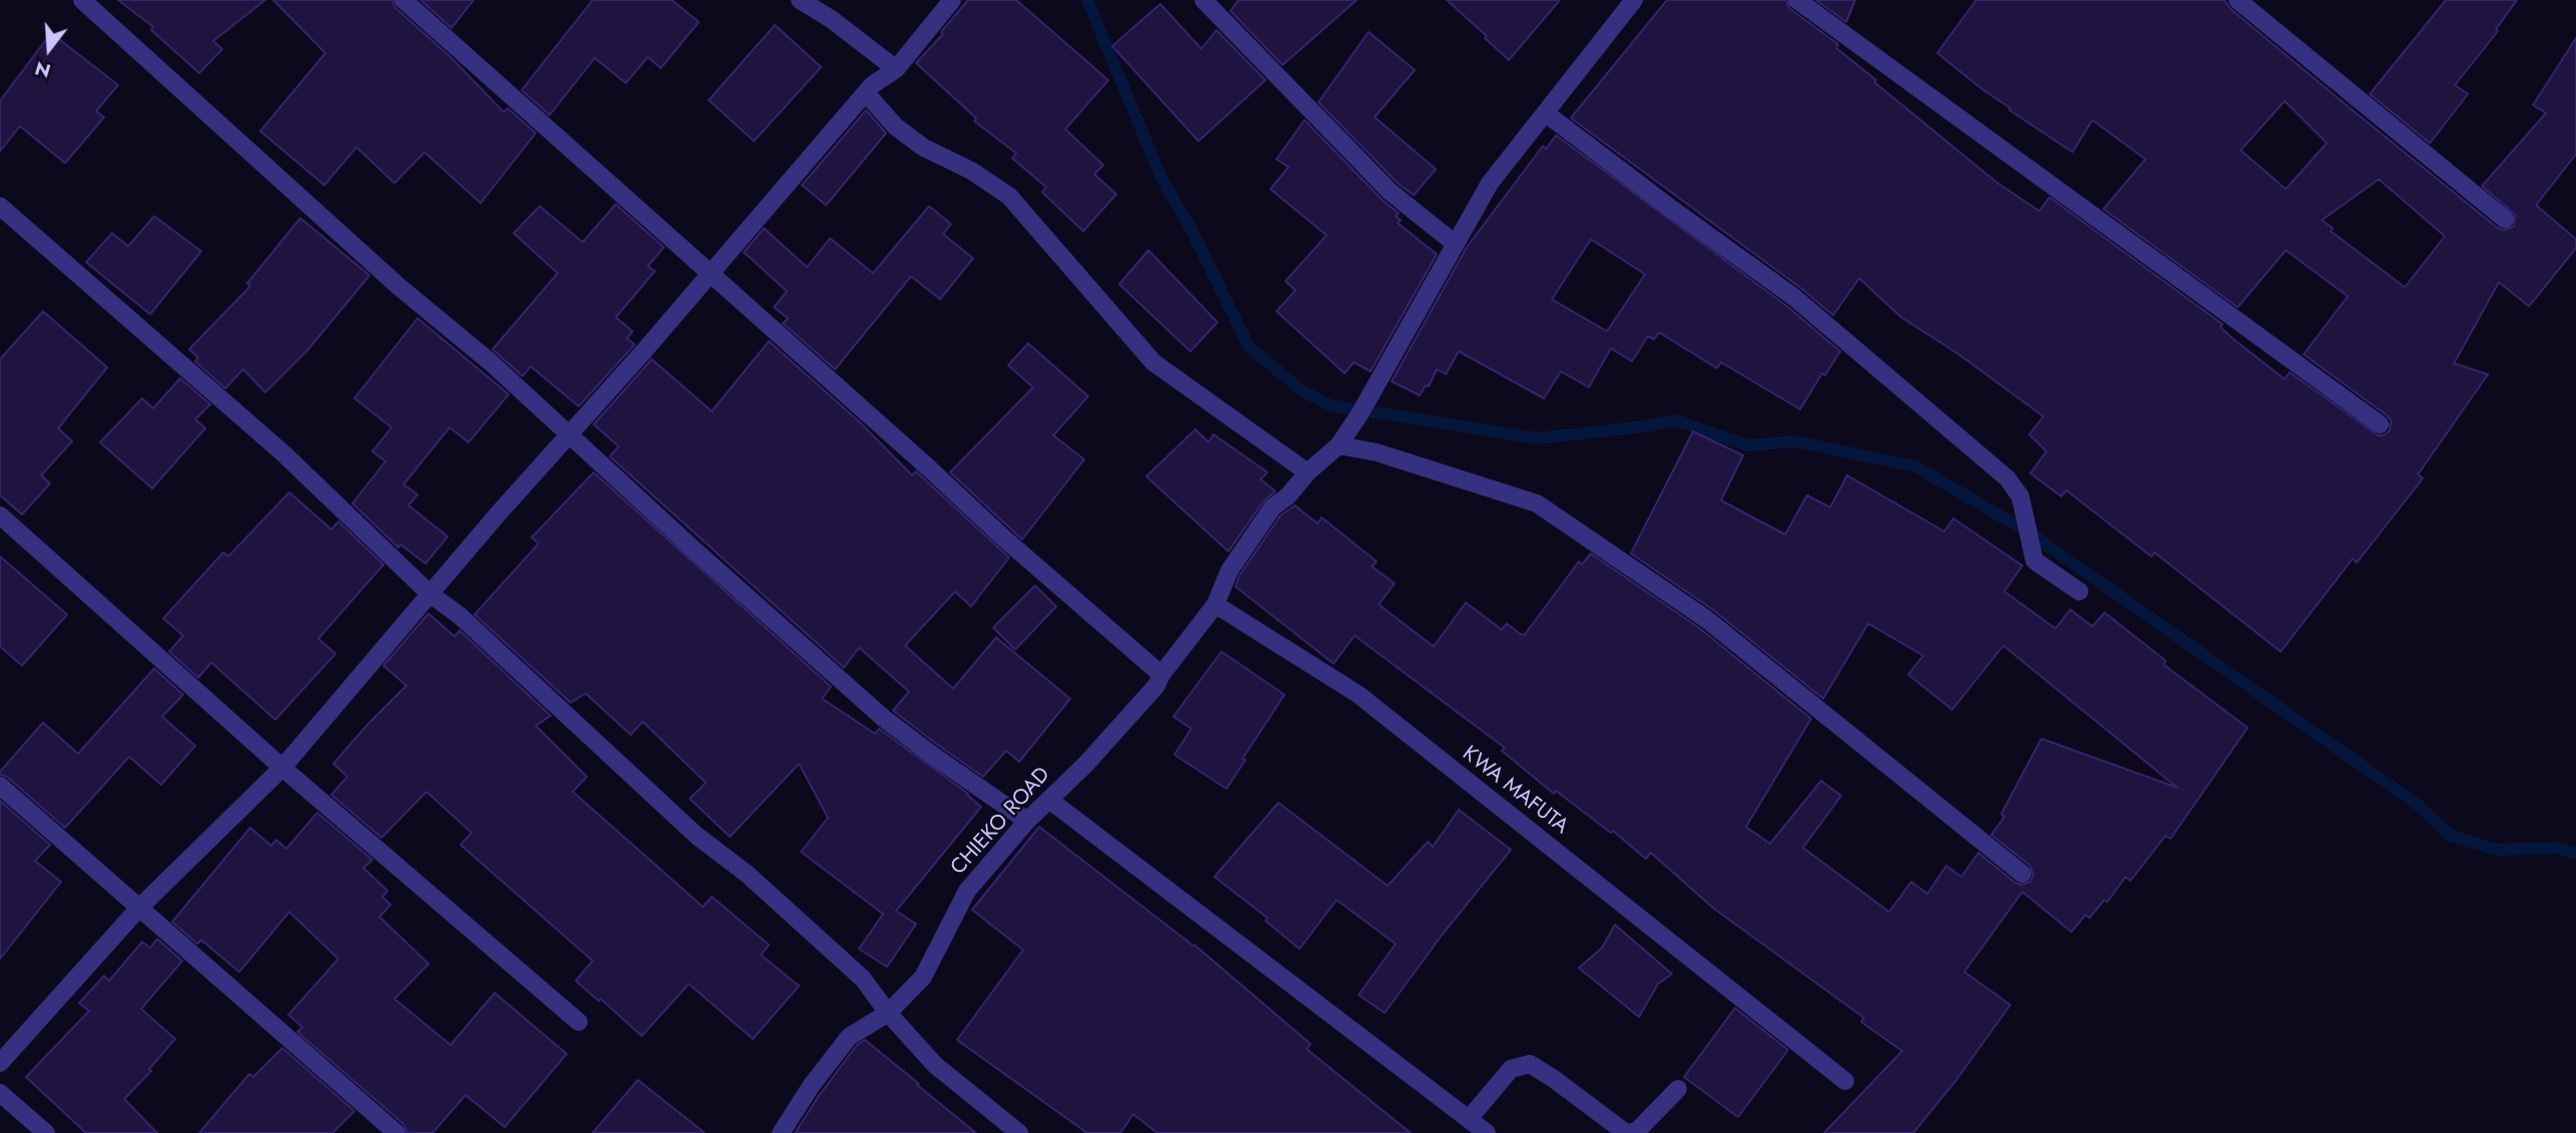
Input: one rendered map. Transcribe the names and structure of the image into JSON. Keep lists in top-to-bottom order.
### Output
{
  "streets": {
    "street": ["KWA MAFUTA", "CHIEKO ROAD"]
  },
  "north": "bottom"
}
